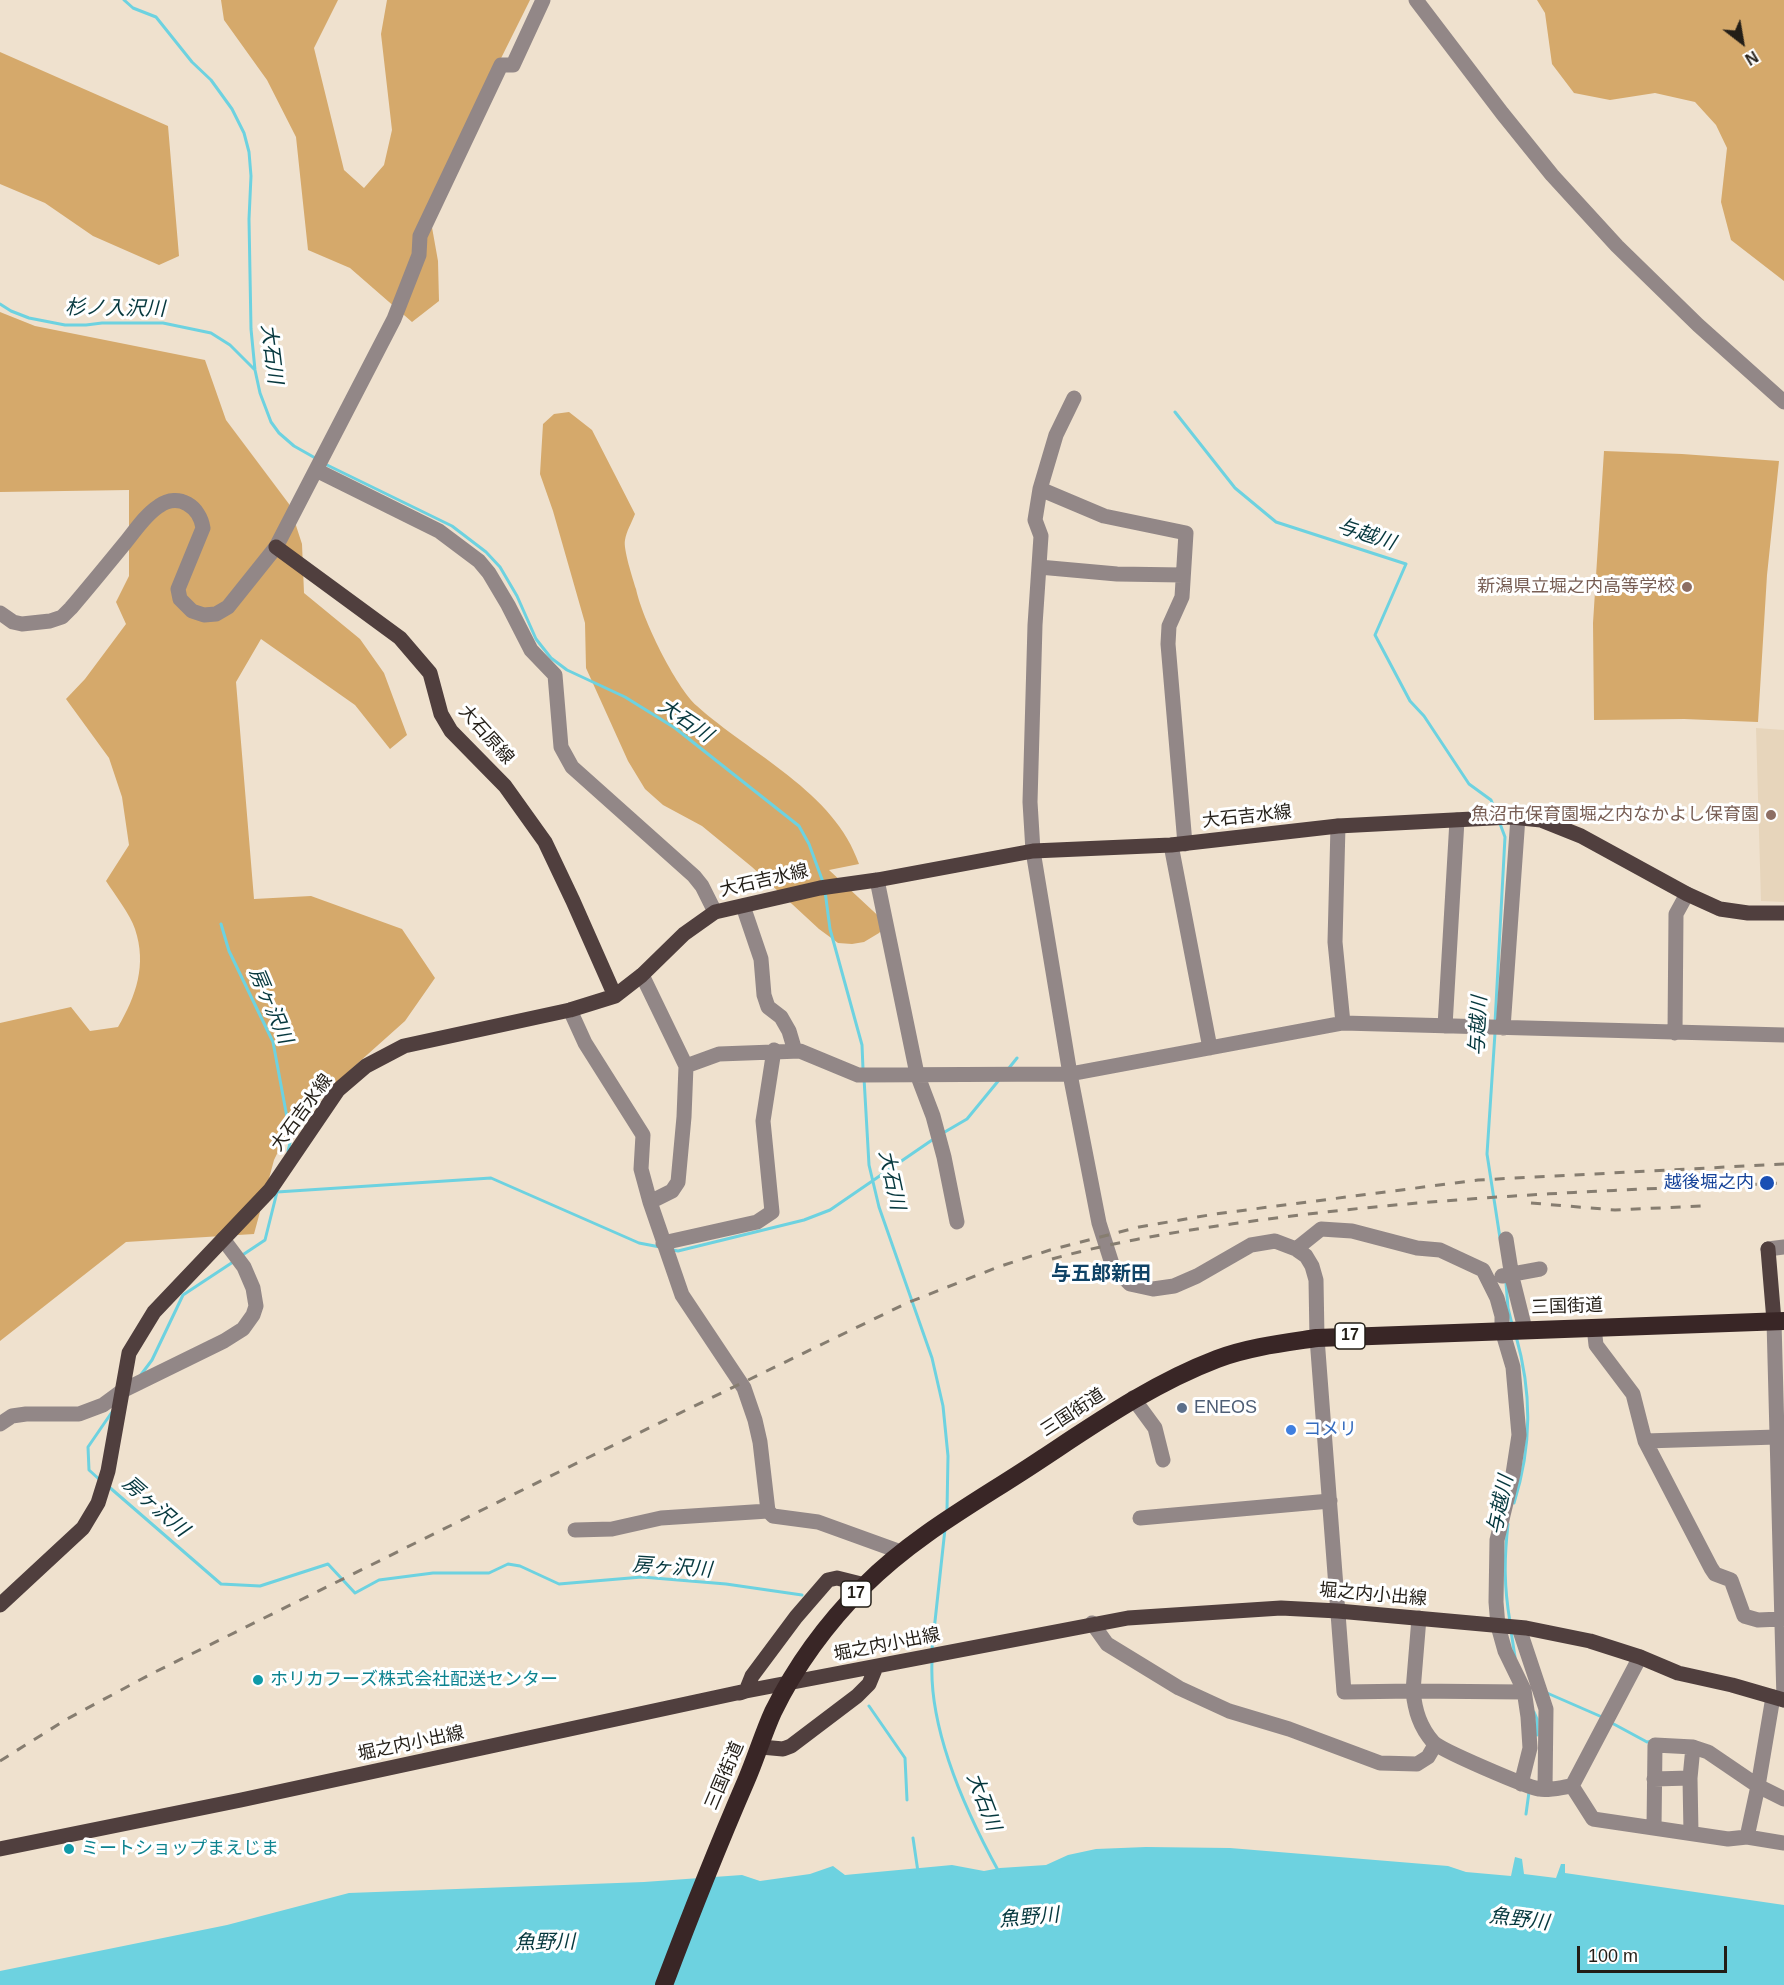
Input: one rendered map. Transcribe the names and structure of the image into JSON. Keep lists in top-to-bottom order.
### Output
{
  "streets": {
    "highway": ["三国街道", "17"],
    "main road": ["大石原線", "大石吉水線", "堀之内小出線"]
  },
  "crossings": [
    ["大石原線", "大石吉水線"]
  ],
  "districts": ["与五郎新田"],
  "water": [
    "杉ノ入沢川",
    "大石川",
    "与越川",
    "房ヶ沢川",
    "魚野川"
  ],
  "places": [
    "新潟県立堀之内高等学校",
    "魚沼市保育園堀之内なかよし保育園",
    "越後堀之内",
    "ENEOS",
    "コメリ",
    "ホリカフーズ株式会社配送センター",
    "ミートショップまえじま"
  ],
  "scale_bar": "100 m",
  "north": "bottom right"
}
